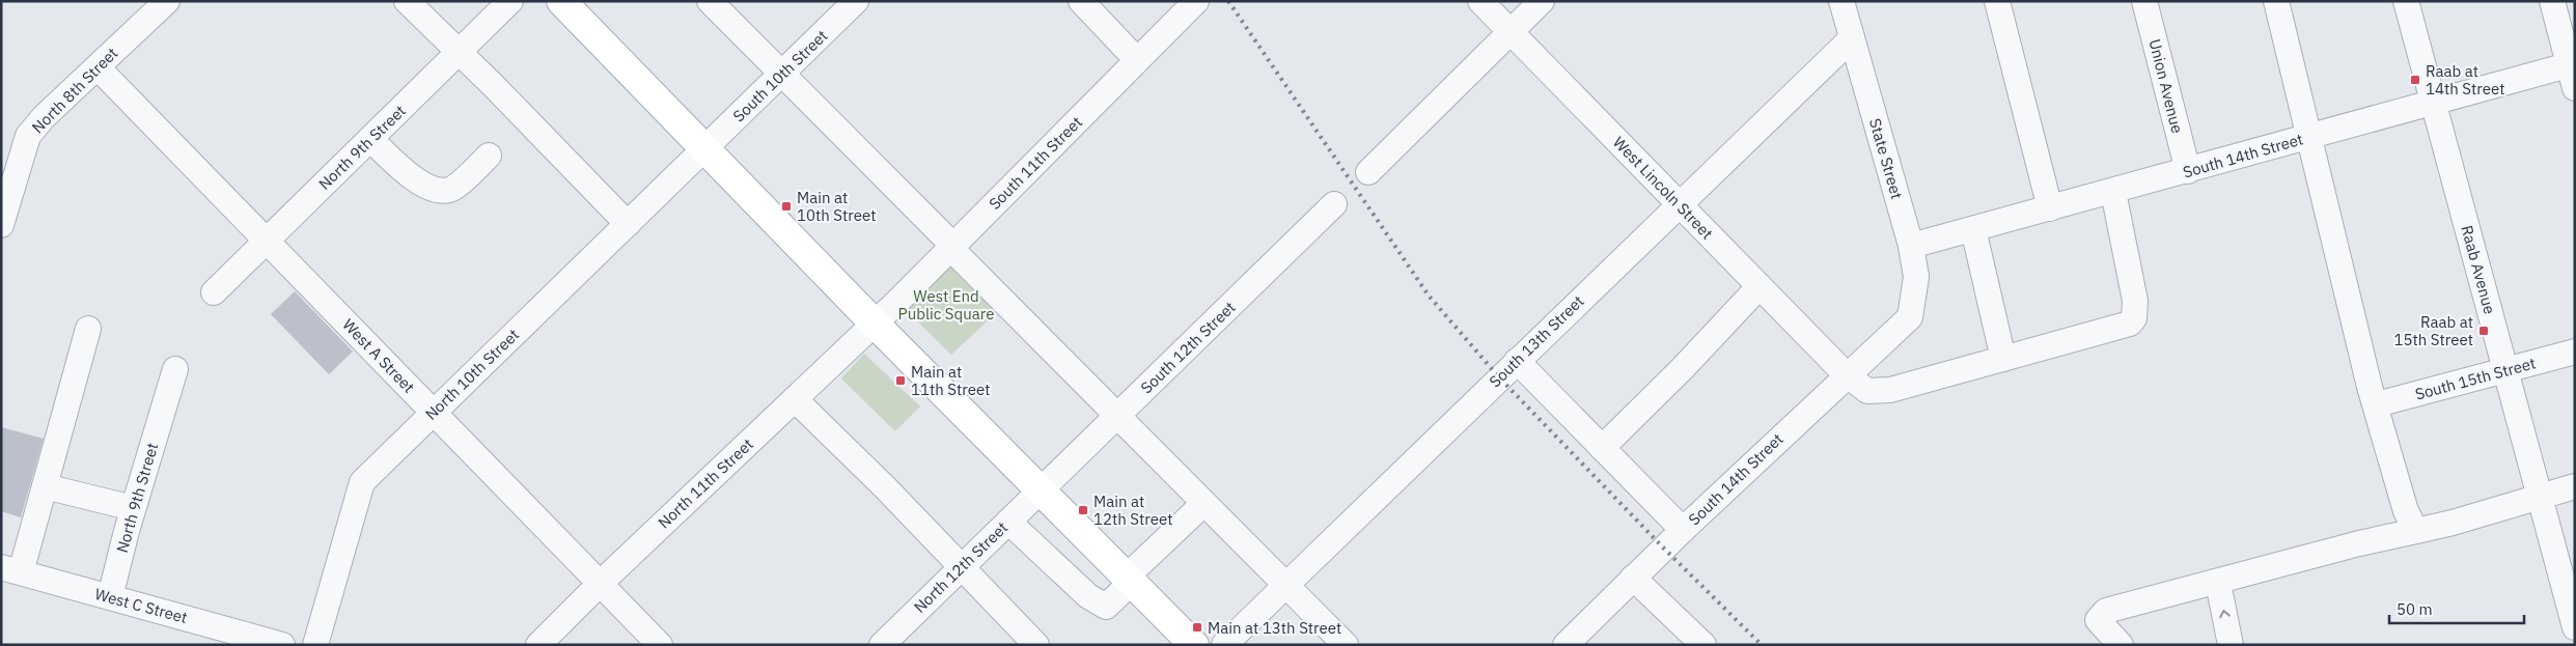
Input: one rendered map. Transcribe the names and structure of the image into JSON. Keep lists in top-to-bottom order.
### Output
{
  "streets": {
    "street": [
      "South 10th Street",
      "Union Avenue",
      "North 8th Street",
      "North 9th Street",
      "South 14th Street",
      "State Street",
      "South 11th Street",
      "West Lincoln Street",
      "Raab Avenue",
      "South 13th Street",
      "South 12th Street",
      "West A Street",
      "North 10th Street",
      "South 15th Street",
      "North 11th Street",
      "North 12th Street",
      "West C Street"
    ]
  },
  "crossings": [
    ["South 10th Street", "North 10th Street"],
    ["Union Avenue", "South 14th Street"],
    ["North 8th Street", "West A Street"],
    ["North 9th Street", "West A Street"],
    ["North 9th Street", "West C Street"],
    ["South 14th Street", "State Street"],
    ["South 14th Street", "West Lincoln Street"],
    ["South 14th Street", "Raab Avenue"],
    ["State Street", "South 13th Street"],
    ["South 11th Street", "North 11th Street"],
    ["West Lincoln Street", "South 13th Street"],
    ["Raab Avenue", "South 15th Street"],
    ["South 12th Street", "North 12th Street"],
    ["West A Street", "North 10th Street"],
    ["West A Street", "North 11th Street"]
  ],
  "parks": ["West End Public Square"],
  "places": {
    "transit": [
      "Raab at 14th Street",
      "Main at 10th Street",
      "Raab at 15th Street",
      "Main at 11th Street",
      "Main at 12th Street",
      "Main at 13th Street"
    ]
  },
  "scale_bar": "50 m"
}
